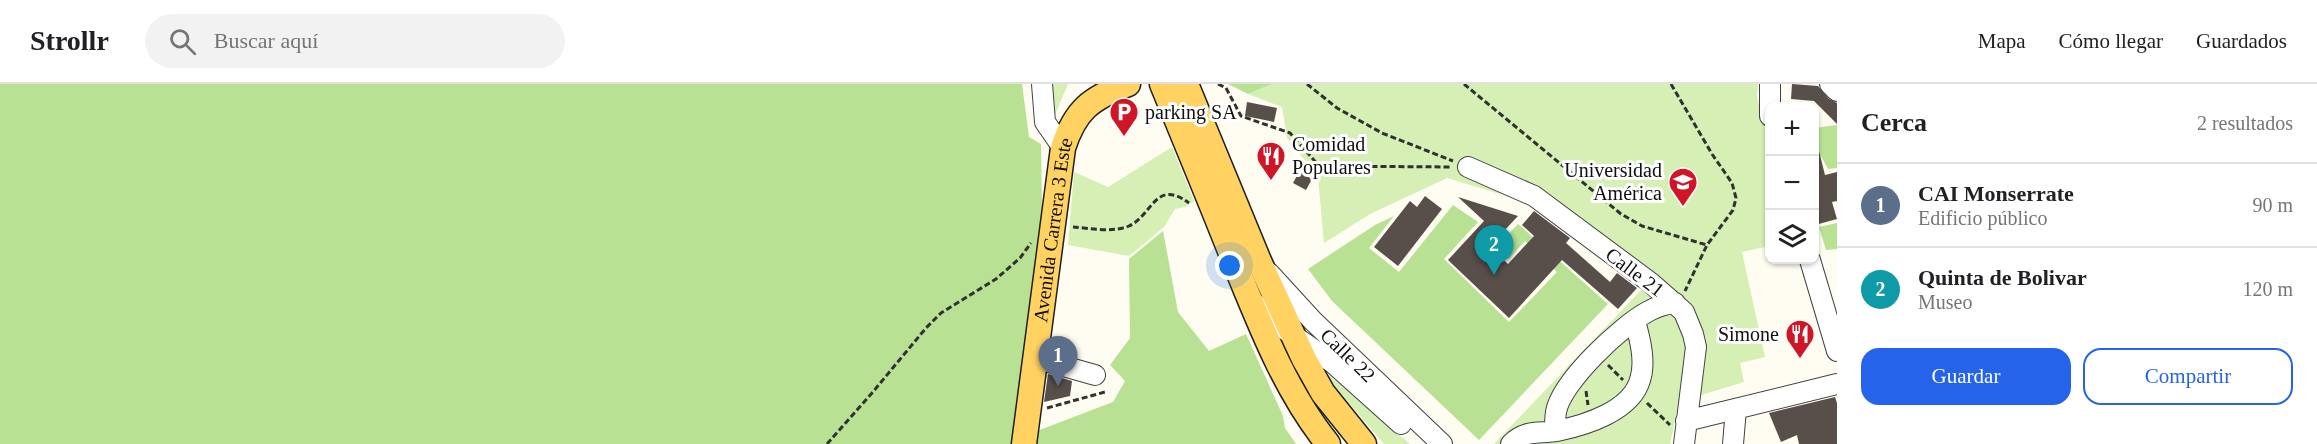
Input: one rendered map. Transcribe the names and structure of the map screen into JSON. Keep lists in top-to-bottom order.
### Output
{
  "streets": {
    "main road": ["Avenida Carrera 3 Este"],
    "street": ["Calle 21", "Calle 22"]
  },
  "places": {
    "parking": ["parking SA"],
    "restaurant": ["Comidad Populares", "Simone"],
    "school or university": ["Universidad América"]
  },
  "page": {
    "header": "Strollr",
    "search": "Buscar aquí",
    "nav": ["Mapa", "Cómo llegar", "Guardados"],
    "heading": ["Cerca", "2 resultados"],
    "map_buttons": ["+", "−"],
    "list": [
      {
        "mark": "1",
        "name": "CAI Monserrate",
        "note": "Edificio público",
        "value": "90 m"
      },
      {
        "mark": "2",
        "name": "Quinta de Bolivar",
        "note": "Museo",
        "value": "120 m"
      }
    ],
    "pins": ["2", "1"],
    "buttons": ["Guardar", "Compartir"]
  }
}
